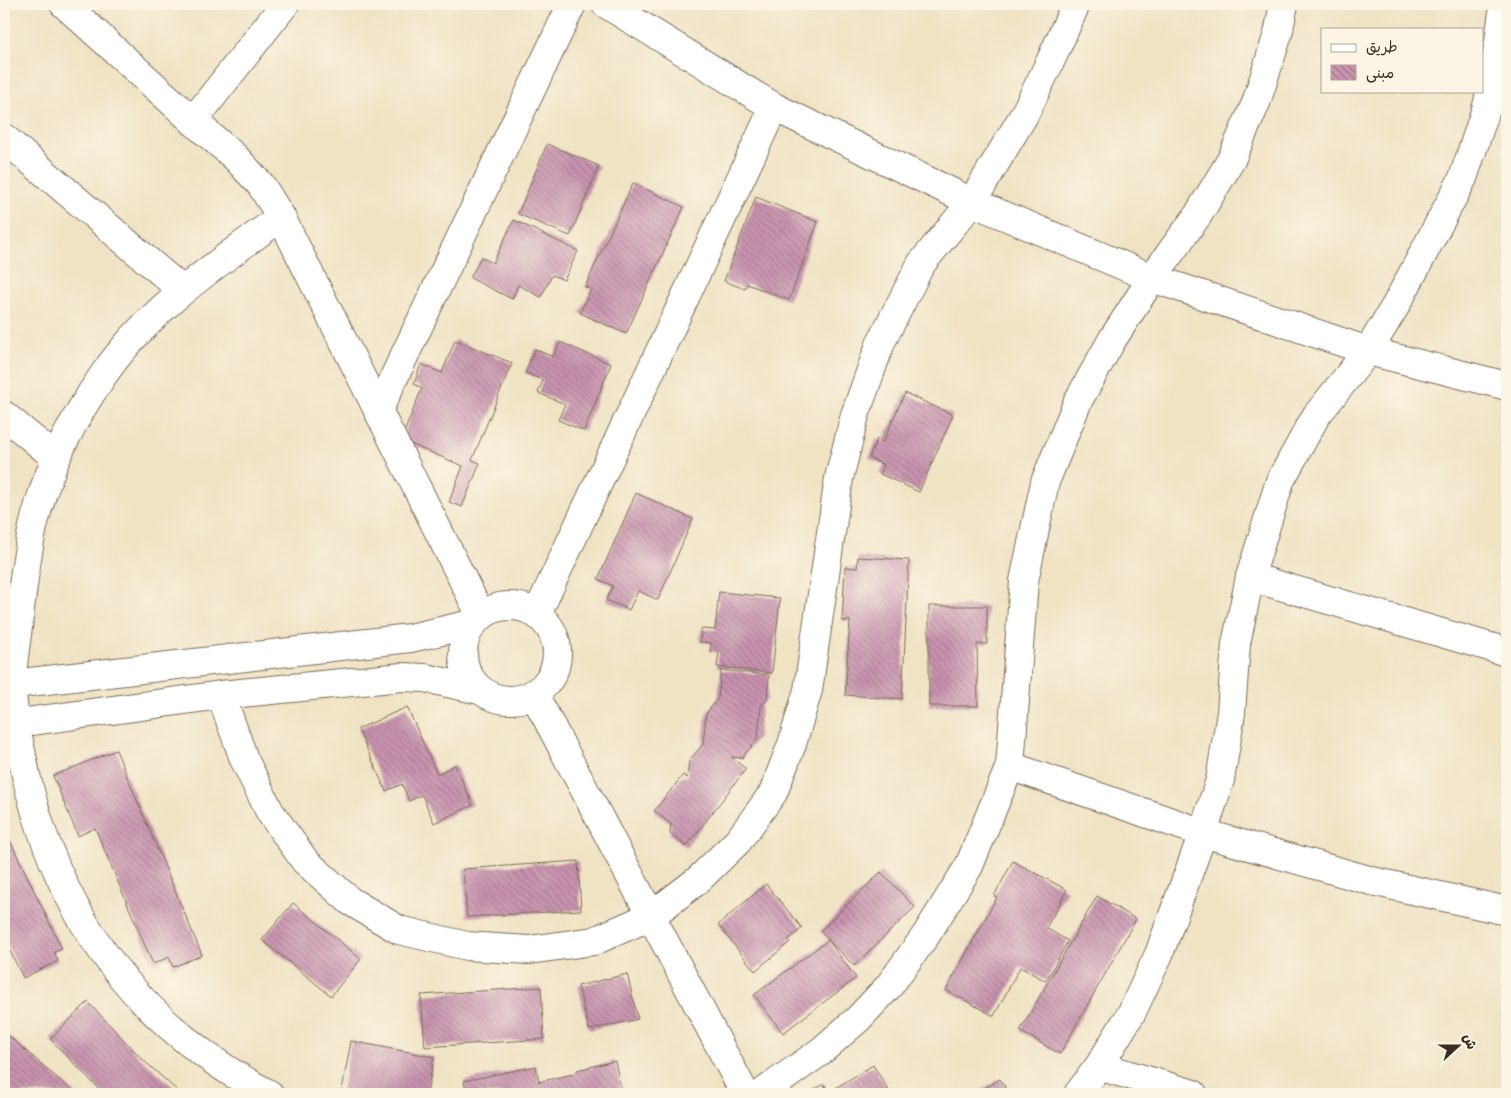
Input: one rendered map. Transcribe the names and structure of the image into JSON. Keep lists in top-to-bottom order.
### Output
{
  "legend": ["طريق", "مبنى"],
  "north": "right"
}
